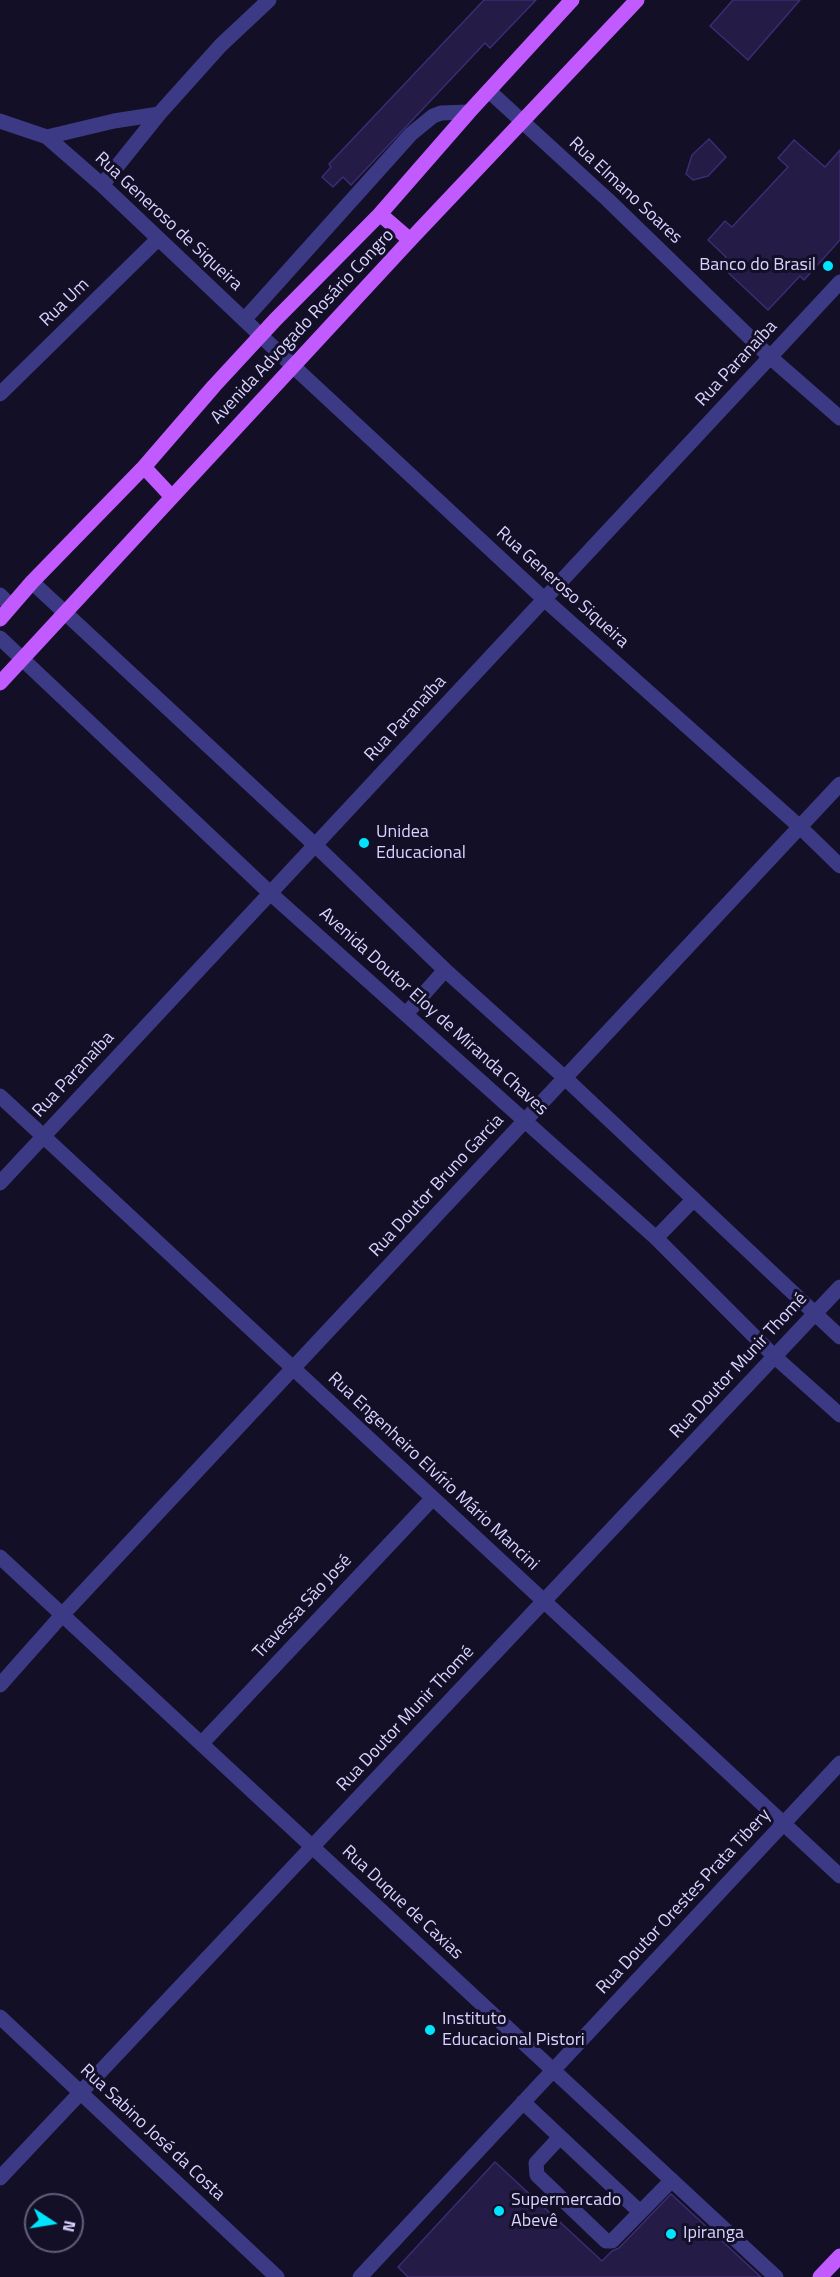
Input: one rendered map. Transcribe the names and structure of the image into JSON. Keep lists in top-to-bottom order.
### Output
{
  "streets": {
    "main road": ["Avenida Advogado Rosário Congro"],
    "street": [
      "Rua Elmano Soares",
      "Rua Generoso de Siqueira",
      "Rua Um",
      "Rua Paranaíba",
      "Rua Generoso Siqueira",
      "Avenida Doutor Eloy de Miranda Chaves",
      "Rua Doutor Bruno Garcia",
      "Rua Doutor Munir Thomé",
      "Rua Engenheiro Elvírio Mário Mancini",
      "Travessa São José",
      "Rua Doutor Orestes Prata Tibery",
      "Rua Duque de Caxias",
      "Rua Sabino José da Costa"
    ]
  },
  "crossings": [
    ["Rua Elmano Soares", "Avenida Advogado Rosário Congro"],
    ["Rua Elmano Soares", "Rua Paranaíba"],
    ["Rua Generoso de Siqueira", "Rua Um"],
    ["Rua Generoso de Siqueira", "Avenida Advogado Rosário Congro"],
    ["Rua Generoso de Siqueira", "Rua Generoso Siqueira"],
    ["Avenida Advogado Rosário Congro", "Rua Generoso Siqueira"],
    ["Avenida Advogado Rosário Congro", "Avenida Doutor Eloy de Miranda Chaves"],
    ["Rua Paranaíba", "Rua Generoso Siqueira"],
    ["Rua Paranaíba", "Avenida Doutor Eloy de Miranda Chaves"],
    ["Rua Paranaíba", "Rua Engenheiro Elvírio Mário Mancini"],
    ["Rua Generoso Siqueira", "Rua Doutor Bruno Garcia"],
    ["Avenida Doutor Eloy de Miranda Chaves", "Rua Doutor Bruno Garcia"],
    ["Avenida Doutor Eloy de Miranda Chaves", "Rua Doutor Munir Thomé"],
    ["Rua Doutor Bruno Garcia", "Rua Engenheiro Elvírio Mário Mancini"],
    ["Rua Doutor Bruno Garcia", "Rua Duque de Caxias"],
    ["Rua Doutor Munir Thomé", "Rua Engenheiro Elvírio Mário Mancini"],
    ["Rua Doutor Munir Thomé", "Rua Duque de Caxias"],
    ["Rua Doutor Munir Thomé", "Rua Sabino José da Costa"],
    ["Rua Engenheiro Elvírio Mário Mancini", "Travessa São José"],
    ["Rua Engenheiro Elvírio Mário Mancini", "Rua Doutor Orestes Prata Tibery"],
    ["Travessa São José", "Rua Duque de Caxias"],
    ["Rua Doutor Orestes Prata Tibery", "Rua Duque de Caxias"]
  ],
  "places": [
    "Banco do Brasil",
    "Unidea Educacional",
    "Instituto Educacional Pistori",
    "Supermercado Abevê",
    "Ipiranga"
  ],
  "north": "right"
}
